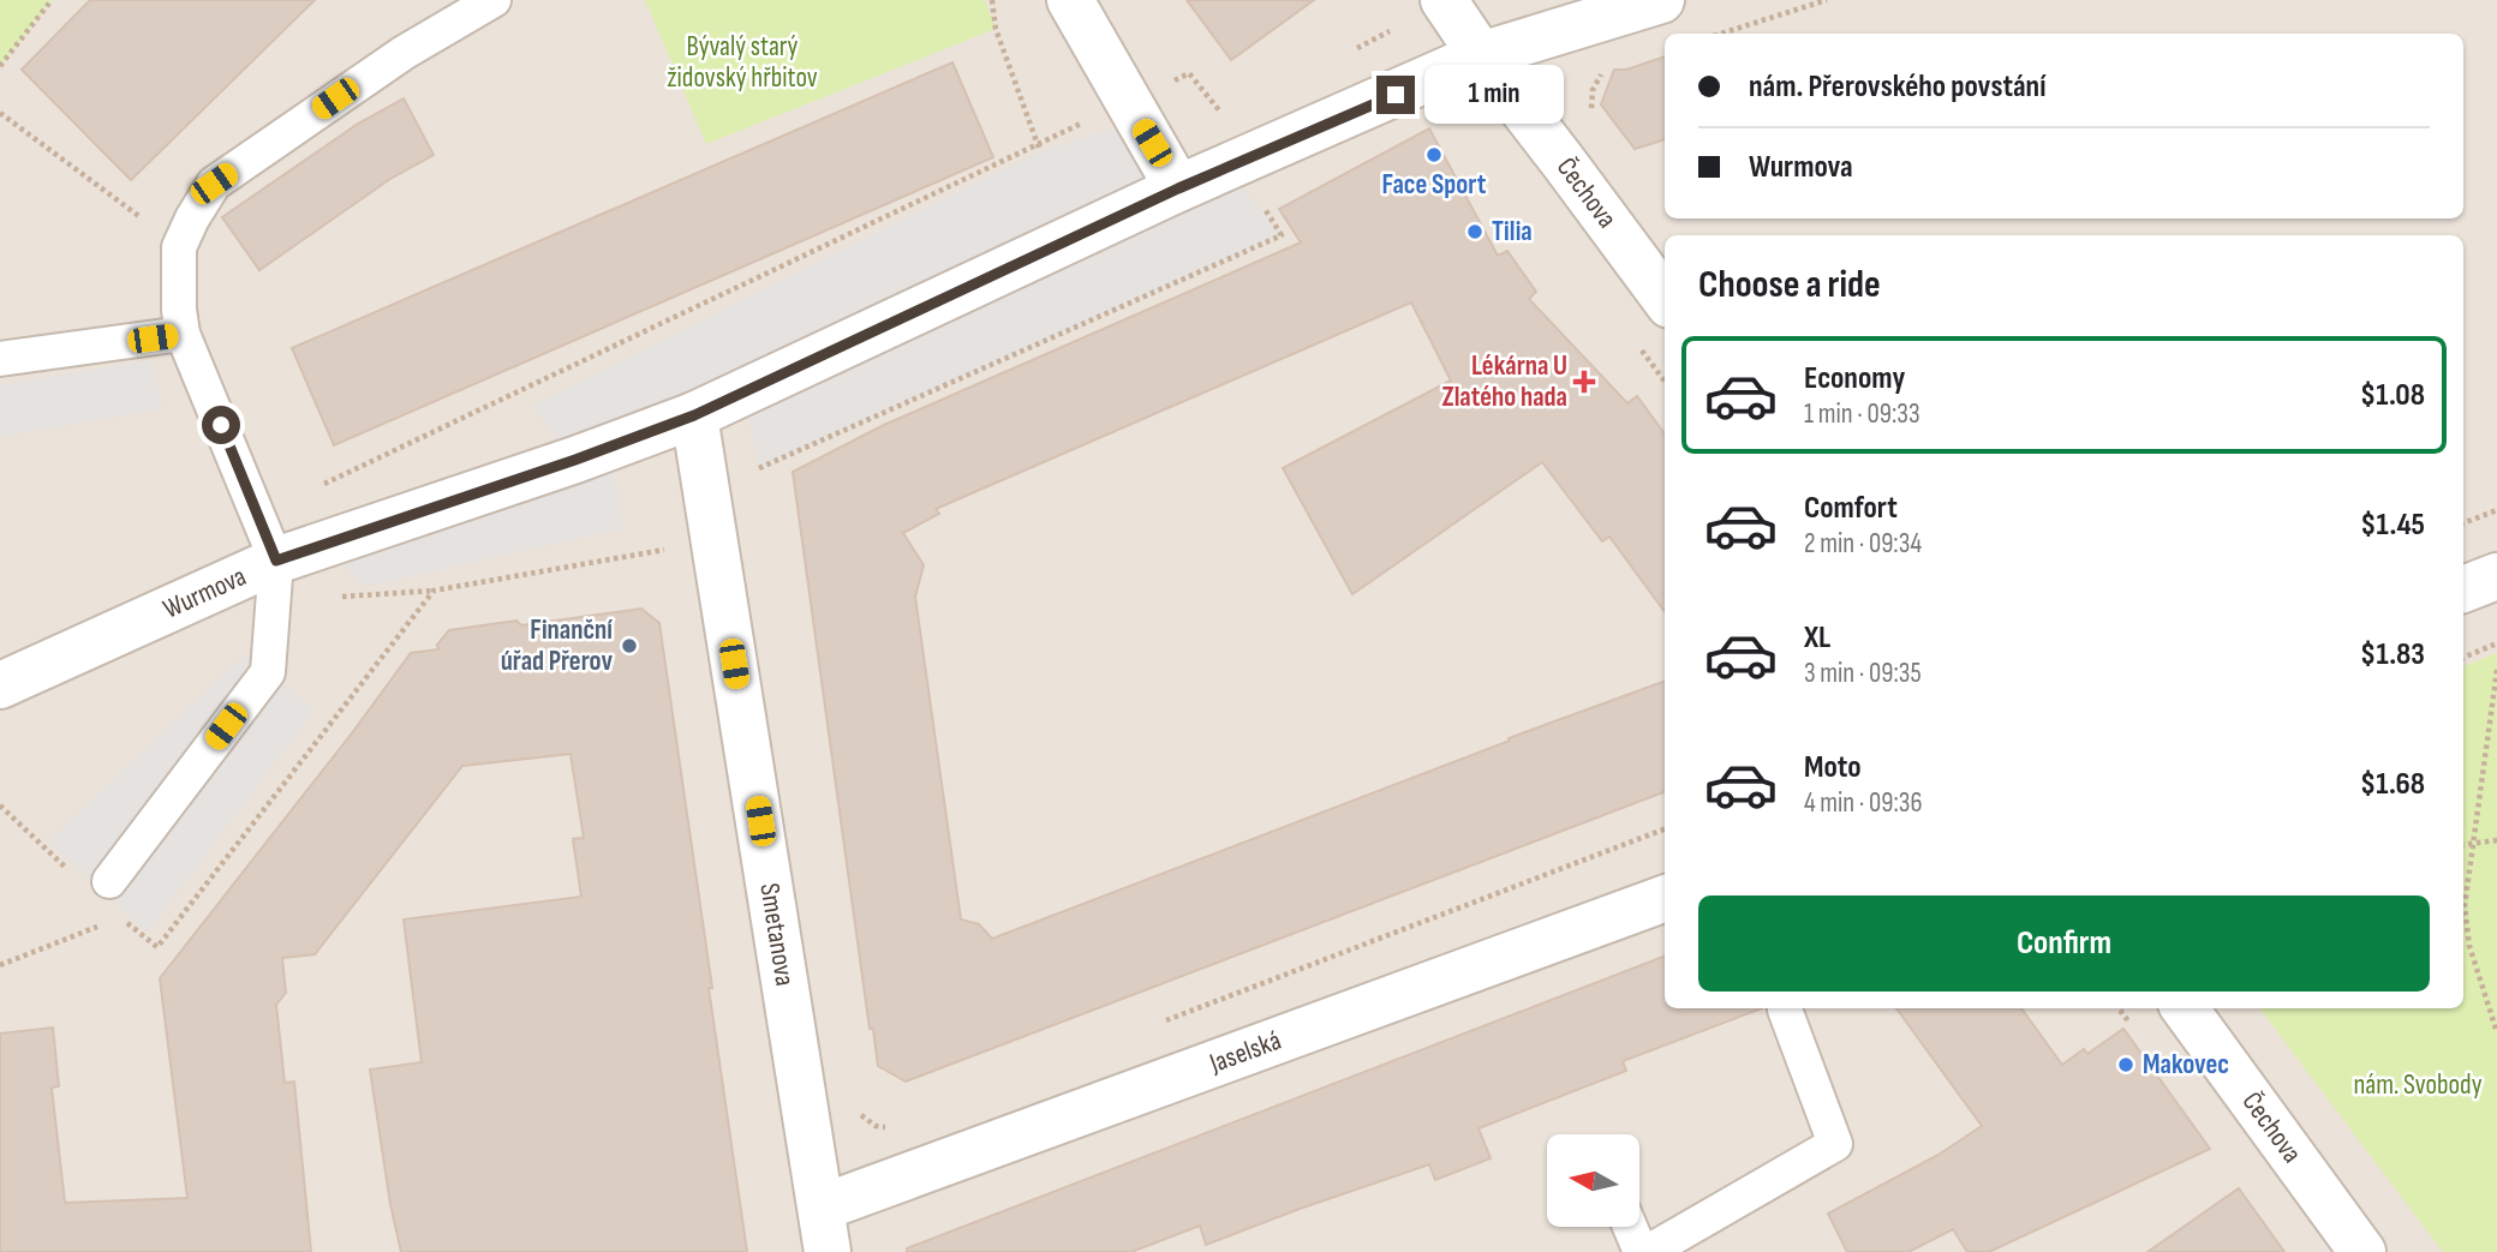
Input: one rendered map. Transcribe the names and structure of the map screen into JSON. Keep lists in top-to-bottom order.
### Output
{
  "streets": {
    "street": [
      "Čechova",
      "Wurmova",
      "Smetanova",
      "Jaselská"
    ]
  },
  "crossings": [
    ["Čechova", "Wurmova"],
    ["Wurmova", "Smetanova"],
    ["Smetanova", "Jaselská"]
  ],
  "parks": ["Bývalý starý židovský hřbitov", "nám. Svobody"],
  "places": {
    "other": [
      "Face Sport",
      "Tilia",
      "Finanční úřad Přerov",
      "Makovec"
    ],
    "health": ["Lékárna U Zlatého hada"]
  },
  "north": "left",
  "page": {
    "banner": ["nám. Přerovského povstání", "Wurmova"],
    "bubble": "1 min",
    "heading": "Choose a ride",
    "list": [
      {
        "name": "Economy",
        "note": "1 min · 09:33",
        "value": "$1.08"
      },
      {
        "name": "Comfort",
        "note": "2 min · 09:34",
        "value": "$1.45"
      },
      {
        "name": "XL",
        "note": "3 min · 09:35",
        "value": "$1.83"
      },
      {
        "name": "Moto",
        "note": "4 min · 09:36",
        "value": "$1.68"
      }
    ],
    "buttons": "Confirm"
  }
}
